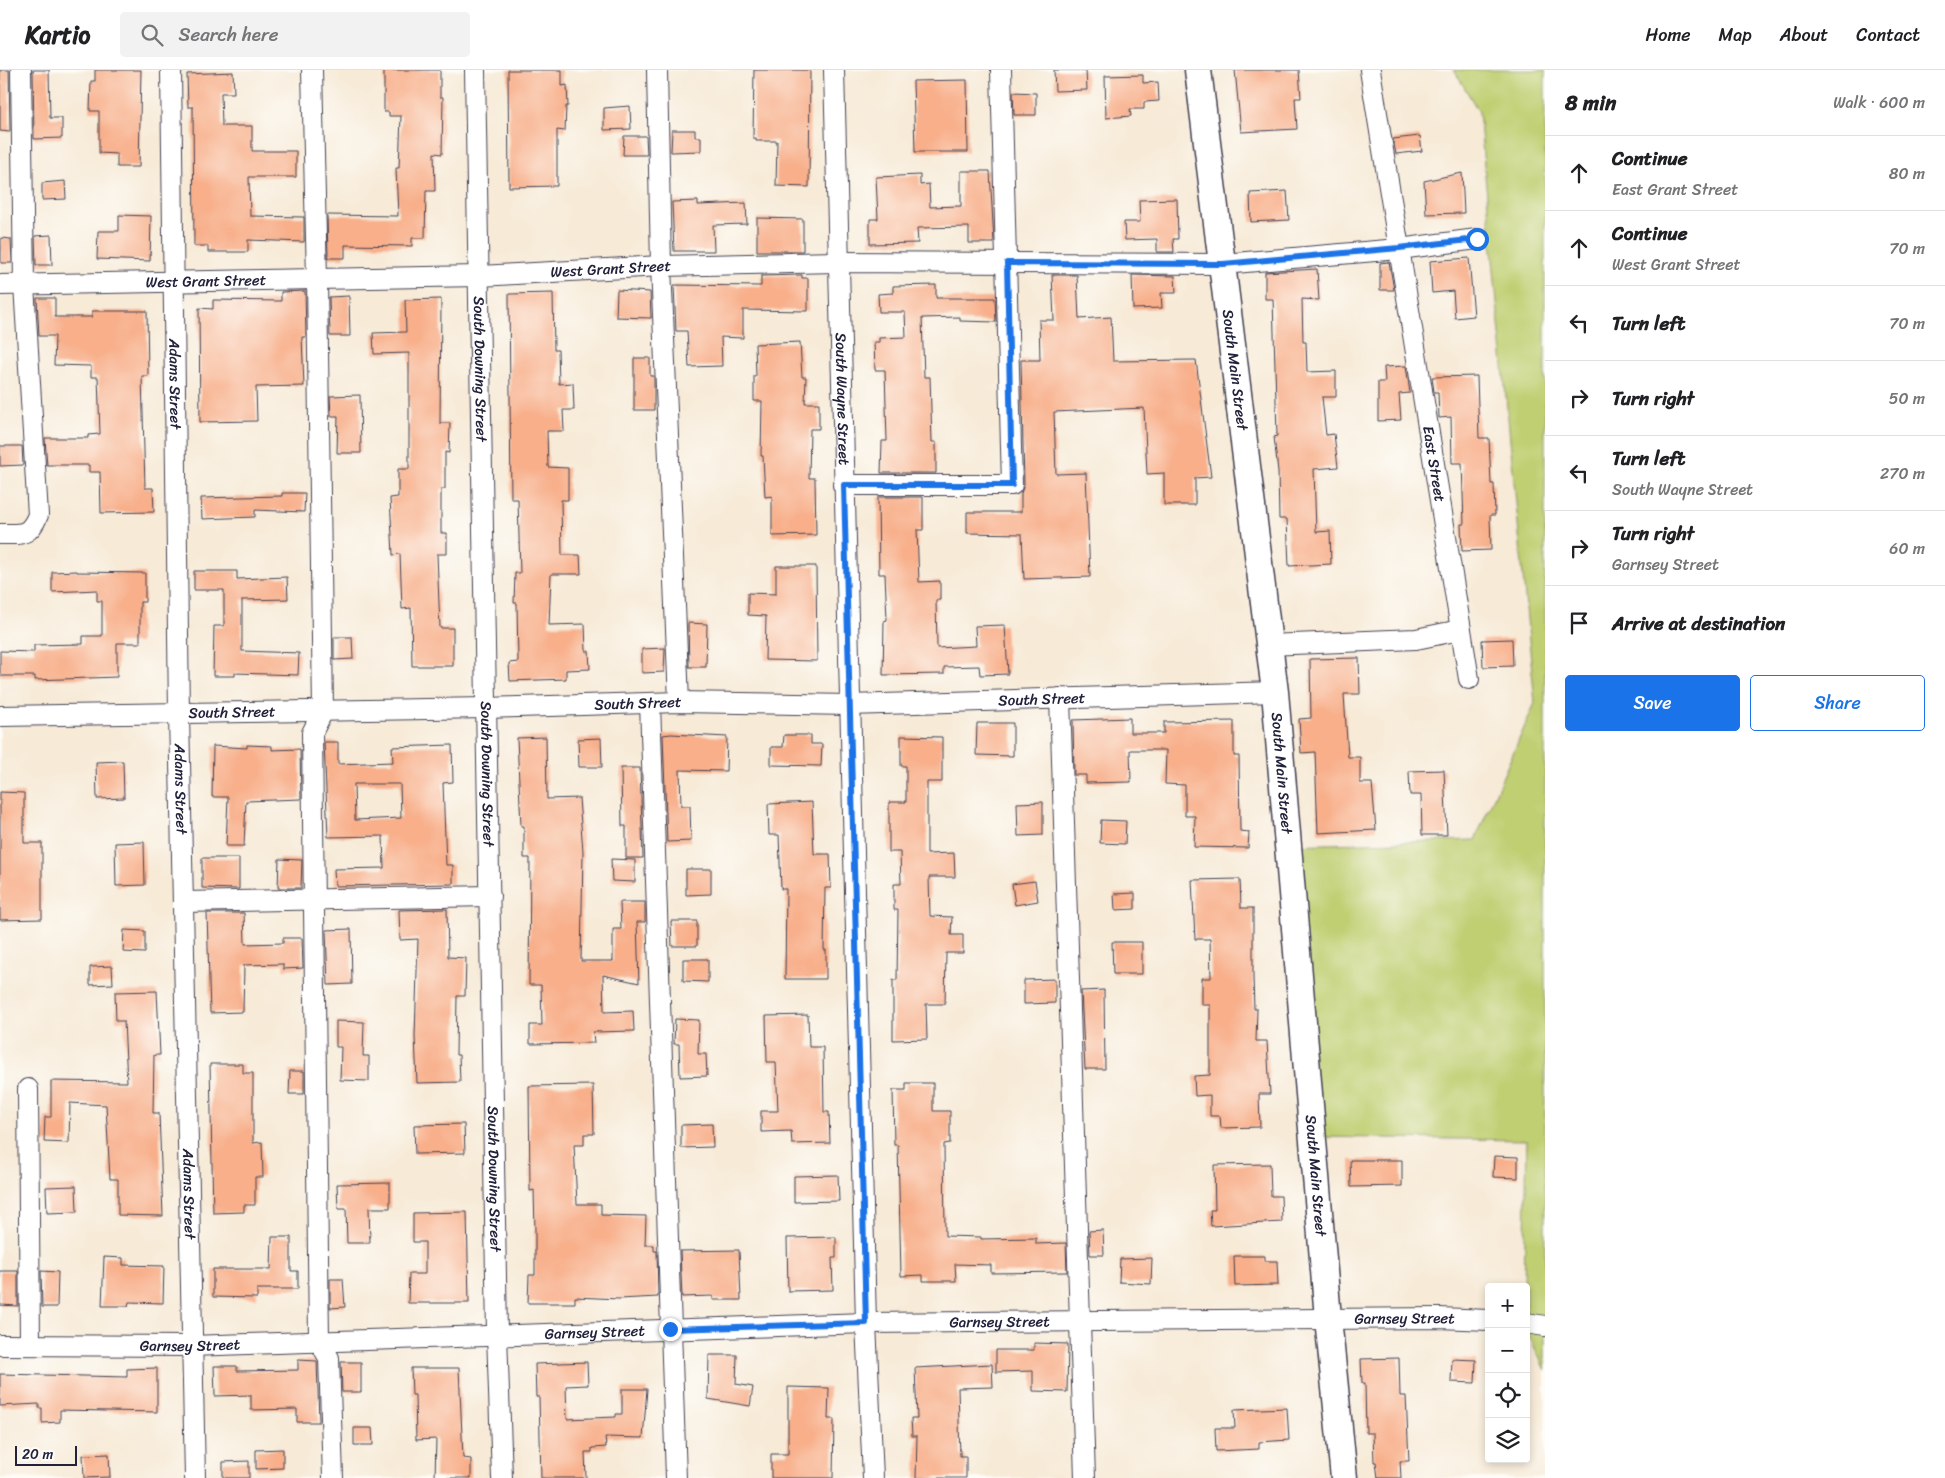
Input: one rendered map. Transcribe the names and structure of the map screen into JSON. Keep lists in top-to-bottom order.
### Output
{
  "streets": {
    "main road": ["South Main Street"],
    "street": [
      "West Grant Street",
      "South Downing Street",
      "Adams Street",
      "South Wayne Street",
      "East Street",
      "South Street",
      "Garnsey Street"
    ]
  },
  "crossings": [
    ["West Grant Street", "South Downing Street"],
    ["West Grant Street", "South Main Street"],
    ["West Grant Street", "Adams Street"],
    ["West Grant Street", "South Wayne Street"],
    ["West Grant Street", "East Street"],
    ["South Downing Street", "South Street"],
    ["South Downing Street", "Garnsey Street"],
    ["South Main Street", "South Street"],
    ["South Main Street", "Garnsey Street"],
    ["Adams Street", "South Street"],
    ["Adams Street", "Garnsey Street"],
    ["South Wayne Street", "South Street"],
    ["South Wayne Street", "Garnsey Street"]
  ],
  "scale_bar": "20 m",
  "page": {
    "header": "Kartio",
    "search": "Search here",
    "nav": [
      "Home",
      "Map",
      "About",
      "Contact"
    ],
    "heading": ["8 min", "Walk · 600 m"],
    "list": [
      ["Continue", "East Grant Street", "80 m"],
      ["Continue", "West Grant Street", "70 m"],
      ["Turn left", "70 m"],
      ["Turn right", "50 m"],
      ["Turn left", "South Wayne Street", "270 m"],
      ["Turn right", "Garnsey Street", "60 m"],
      "Arrive at destination"
    ],
    "buttons": ["Save", "Share"],
    "map_buttons": ["+", "−"],
    "scale": "20 m"
  }
}
